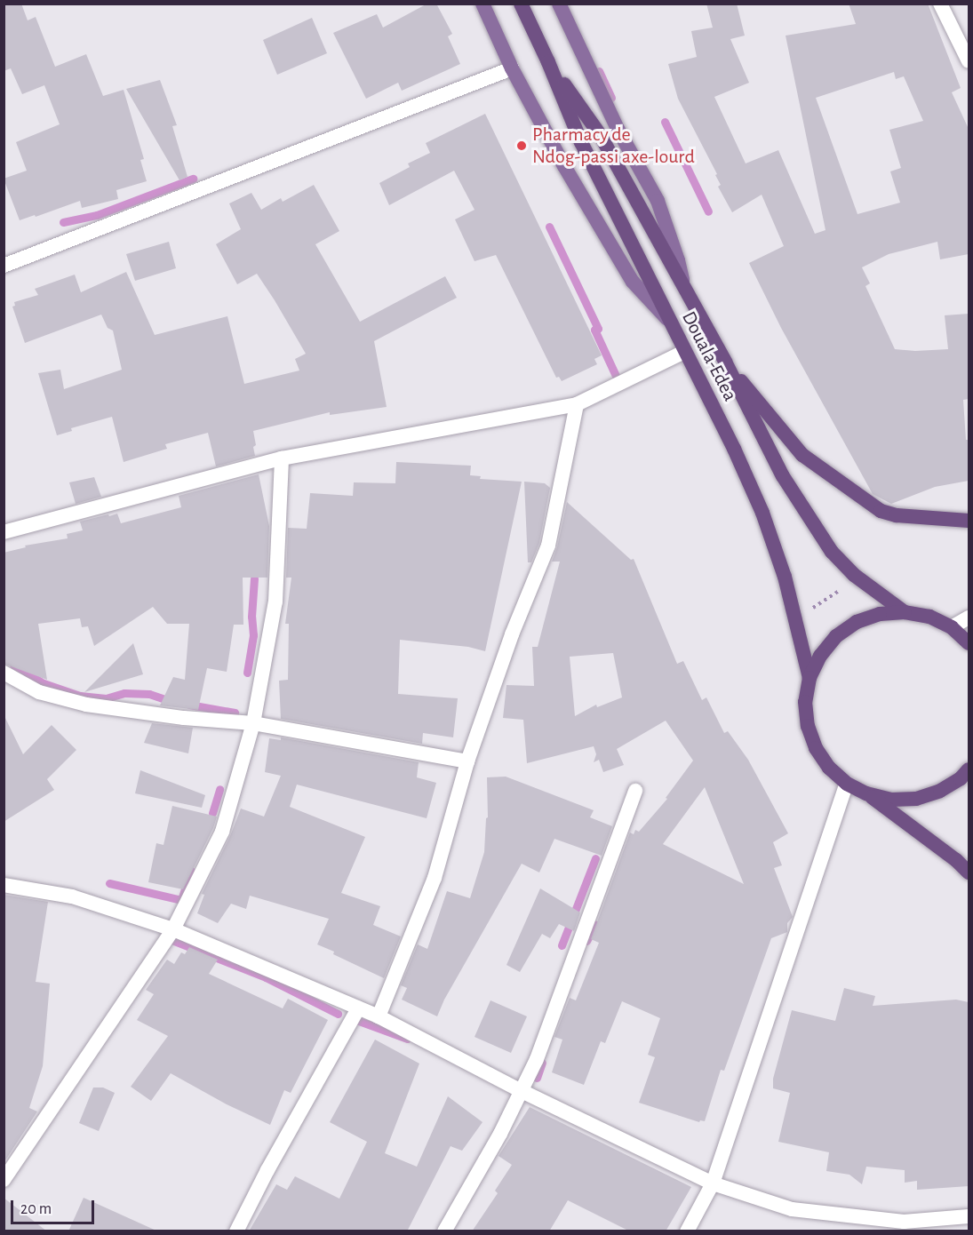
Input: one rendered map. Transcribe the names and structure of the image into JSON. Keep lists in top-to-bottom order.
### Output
{
  "streets": {
    "highway": ["Douala-Edea"]
  },
  "places": ["Pharmacy de Ndog-passi axe-lourd"],
  "scale_bar": "20 m"
}
